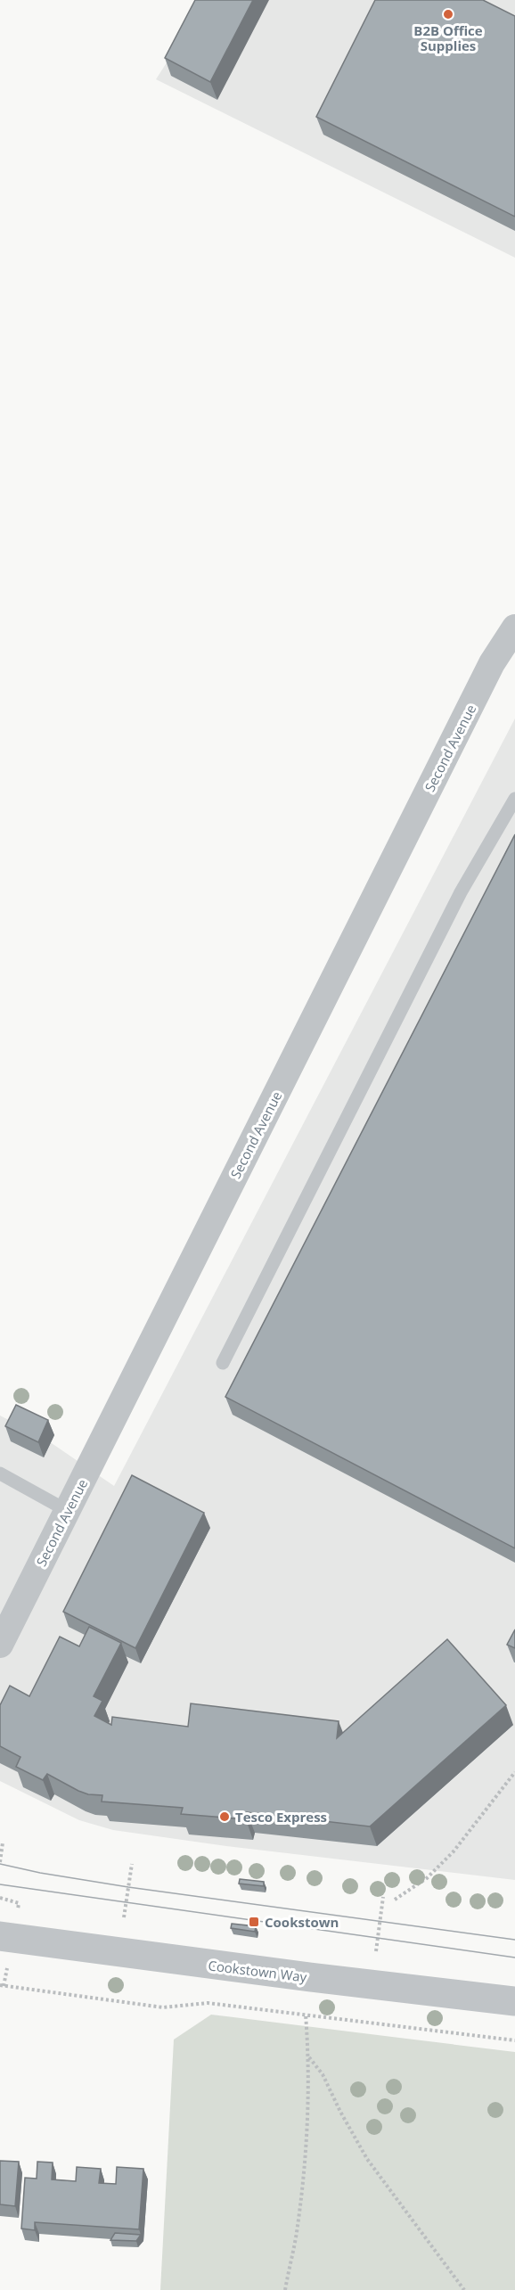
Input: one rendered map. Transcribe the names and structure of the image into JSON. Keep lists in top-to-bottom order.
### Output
{
  "streets": {
    "street": ["Second Avenue", "Cookstown Way"]
  },
  "places": {
    "other": ["B2B Office Supplies", "Tesco Express"],
    "transit": ["Cookstown"]
  }
}
